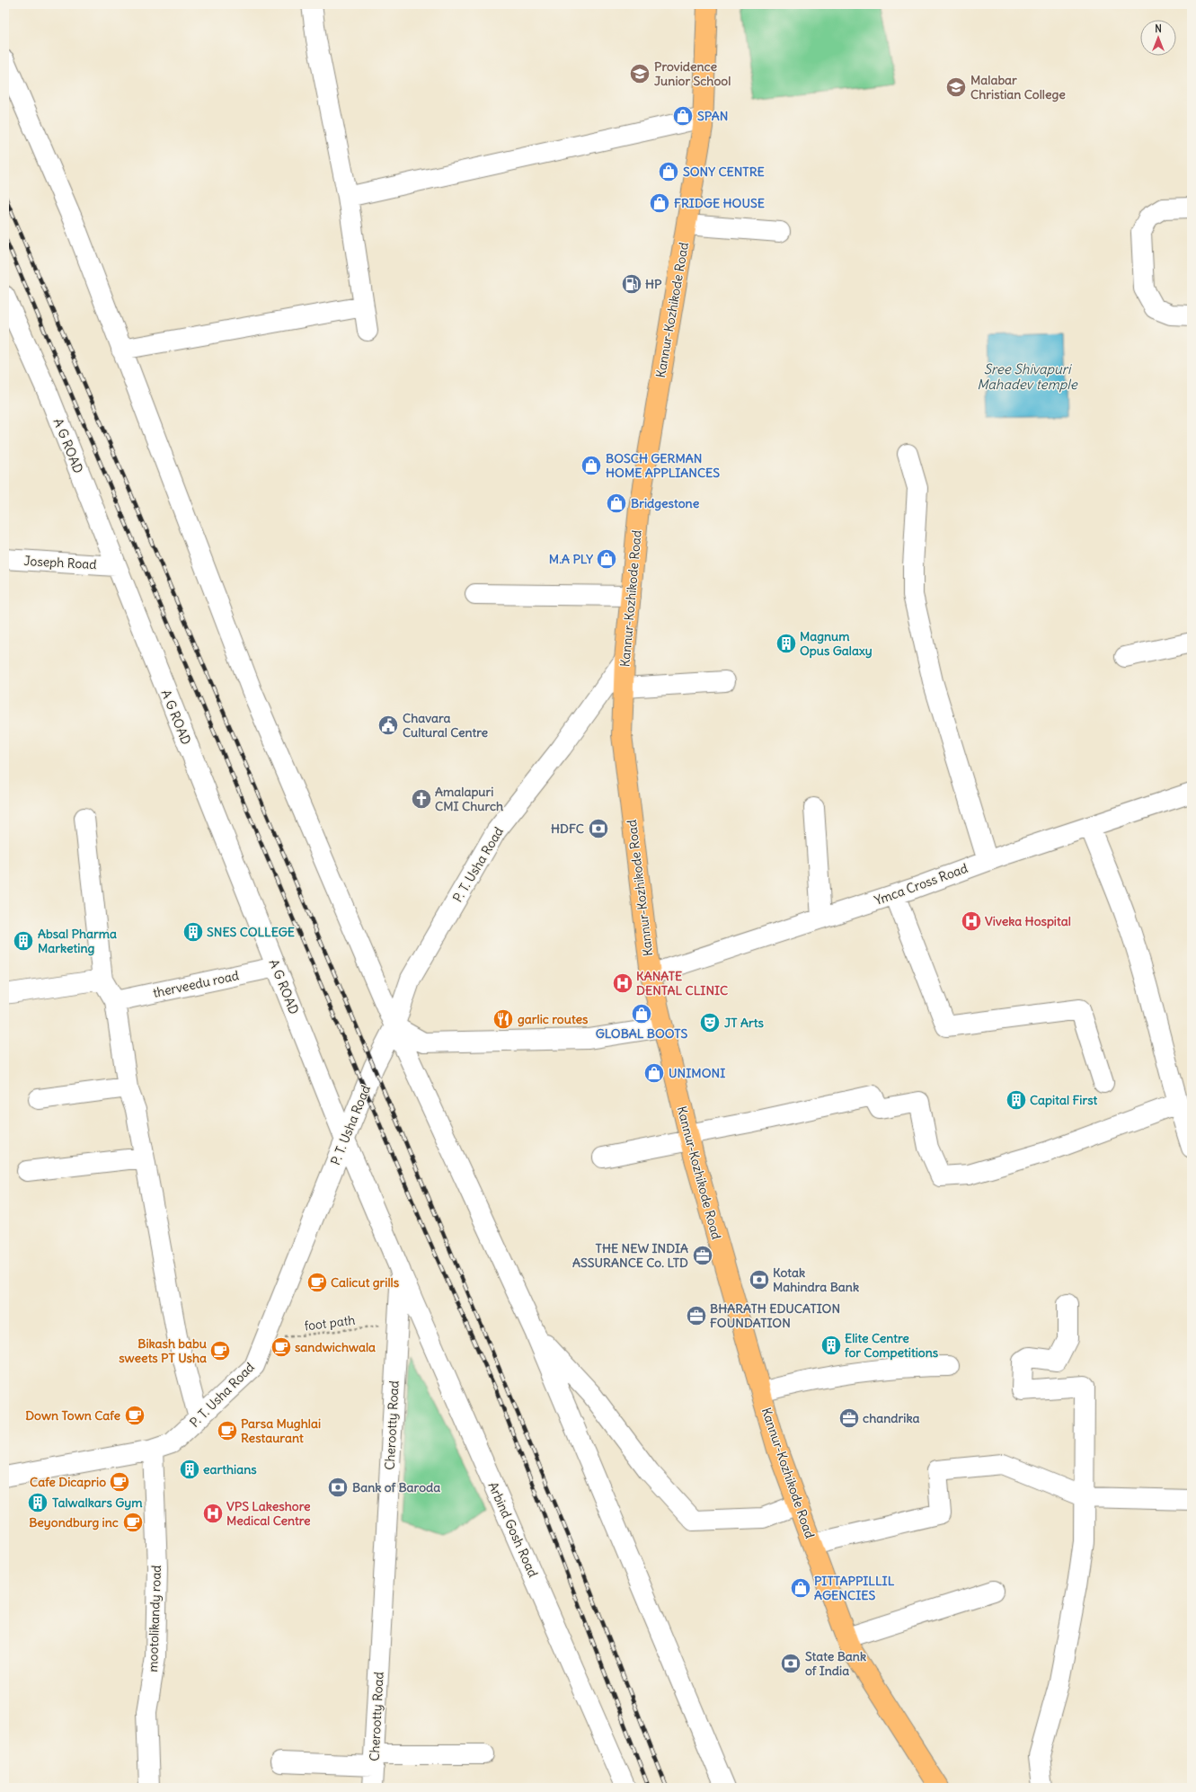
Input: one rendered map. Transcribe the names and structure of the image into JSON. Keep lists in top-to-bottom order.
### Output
{
  "streets": {
    "main road": ["Kannur-Kozhikode Road"],
    "street": [
      "A G ROAD",
      "Joseph Road",
      "P. T. Usha Road",
      "Ymca Cross Road",
      "therveedu road",
      "Cherootty Road",
      "Arbind Gosh Road",
      "mootolikandy road"
    ],
    "path": ["foot path"]
  },
  "crossings": [
    ["Kannur-Kozhikode Road", "P. T. Usha Road"],
    ["Kannur-Kozhikode Road", "Ymca Cross Road"],
    ["A G ROAD", "Joseph Road"],
    ["A G ROAD", "P. T. Usha Road"],
    ["A G ROAD", "therveedu road"],
    ["A G ROAD", "Cherootty Road"],
    ["P. T. Usha Road", "foot path"],
    ["P. T. Usha Road", "Cherootty Road"],
    ["P. T. Usha Road", "mootolikandy road"],
    ["foot path", "Cherootty Road"],
    ["Cherootty Road", "Arbind Gosh Road"]
  ],
  "water": ["Sree Shivapuri Mahadev temple"],
  "places": {
    "school or university": ["Providence Junior School", "Malabar Christian College"],
    "shop": [
      "SPAN",
      "SONY CENTRE",
      "FRIDGE HOUSE",
      "BOSCH GERMAN HOME APPLIANCES",
      "Bridgestone",
      "M.A PLY",
      "GLOBAL BOOTS",
      "UNIMONI",
      "PITTAPPILLIL AGENCIES"
    ],
    "fuel station": ["HP"],
    "building": [
      "Magnum Opus Galaxy",
      "SNES COLLEGE",
      "Absal Pharma Marketing",
      "Capital First",
      "Elite Centre for Competitions",
      "earthians",
      "Talwalkars Gym"
    ],
    "public building": ["Chavara Cultural Centre"],
    "church": ["Amalapuri CMI Church"],
    "bank": [
      "HDFC",
      "Kotak Mahindra Bank",
      "Bank of Baroda",
      "State Bank of India"
    ],
    "hospital": ["Viveka Hospital", "KANATE DENTAL CLINIC", "VPS Lakeshore Medical Centre"],
    "restaurant": ["garlic routes"],
    "theatre": ["JT Arts"],
    "office": ["THE NEW INDIA ASSURANCE Co. LTD", "BHARATH EDUCATION FOUNDATION", "chandrika"],
    "cafe": [
      "Calicut grills",
      "sandwichwala",
      "Bikash babu sweets PT Usha",
      "Down Town Cafe",
      "Parsa Mughlai Restaurant",
      "Cafe Dicaprio",
      "Beyondburg inc"
    ]
  },
  "north": "top"
}
